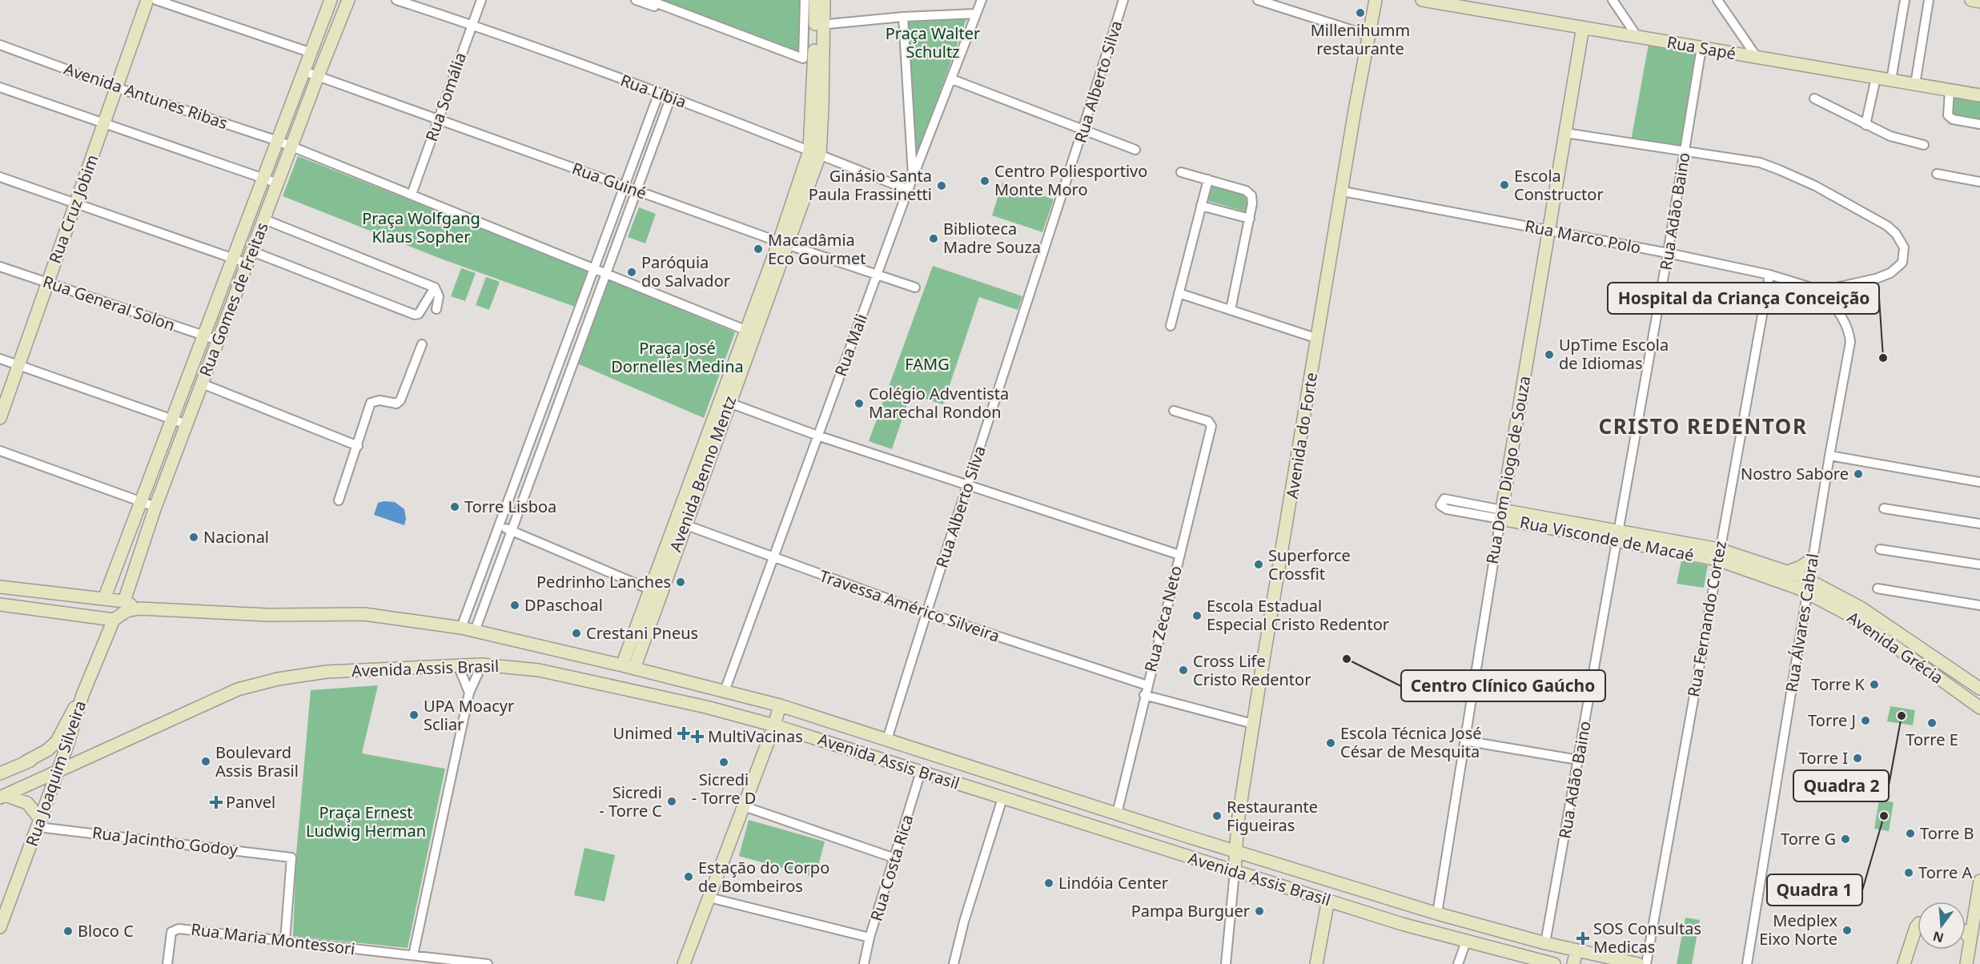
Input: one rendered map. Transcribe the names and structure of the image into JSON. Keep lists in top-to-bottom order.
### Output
{
  "streets": {
    "street": [
      "Rua Sapé",
      "Rua Alberto Silva",
      "Rua Líbia",
      "Avenida Antunes Ribas",
      "Rua Somália",
      "Rua Guiné",
      "Rua Cruz Jobim",
      "Rua Adão Baino",
      "Rua Marco Polo",
      "Rua Gomes de Freitas",
      "Rua General Solon",
      "Rua Mali",
      "Avenida do Forte",
      "Rua Dom Diogo de Souza",
      "Avenida Benno Mentz",
      "Rua Visconde de Macaé",
      "Travessa Américo Silveira",
      "Rua Zeca Neto",
      "Rua Fernando Cortez",
      "Rua Álvares Cabral",
      "Avenida Grécia",
      "Avenida Assis Brasil",
      "Rua Joaquim Silveira",
      "Rua Jacintho Godoy",
      "Rua Costa Rica",
      "Rua Maria Montessori"
    ]
  },
  "crossings": [
    ["Rua Sapé", "Rua Adão Baino"],
    ["Rua Sapé", "Rua Dom Diogo de Souza"],
    ["Rua Alberto Silva", "Travessa Américo Silveira"],
    ["Rua Alberto Silva", "Avenida Assis Brasil"],
    ["Rua Líbia", "Rua Somália"],
    ["Rua Líbia", "Rua Mali"],
    ["Rua Líbia", "Avenida Benno Mentz"],
    ["Avenida Antunes Ribas", "Rua Somália"],
    ["Avenida Antunes Ribas", "Rua Cruz Jobim"],
    ["Avenida Antunes Ribas", "Rua Gomes de Freitas"],
    ["Avenida Antunes Ribas", "Avenida Benno Mentz"],
    ["Rua Somália", "Rua Guiné"],
    ["Rua Guiné", "Rua Gomes de Freitas"],
    ["Rua Guiné", "Rua Mali"],
    ["Rua Guiné", "Avenida Benno Mentz"],
    ["Rua Cruz Jobim", "Rua General Solon"],
    ["Rua Adão Baino", "Rua Marco Polo"],
    ["Rua Adão Baino", "Rua Visconde de Macaé"],
    ["Rua Adão Baino", "Avenida Assis Brasil"],
    ["Rua Marco Polo", "Avenida do Forte"],
    ["Rua Marco Polo", "Rua Dom Diogo de Souza"],
    ["Rua Marco Polo", "Rua Fernando Cortez"],
    ["Rua Marco Polo", "Rua Álvares Cabral"],
    ["Rua Gomes de Freitas", "Rua General Solon"],
    ["Rua Mali", "Travessa Américo Silveira"],
    ["Rua Mali", "Avenida Assis Brasil"],
    ["Avenida do Forte", "Avenida Assis Brasil"],
    ["Rua Dom Diogo de Souza", "Rua Visconde de Macaé"],
    ["Rua Dom Diogo de Souza", "Avenida Assis Brasil"],
    ["Avenida Benno Mentz", "Travessa Américo Silveira"],
    ["Avenida Benno Mentz", "Avenida Assis Brasil"],
    ["Rua Visconde de Macaé", "Rua Fernando Cortez"],
    ["Rua Visconde de Macaé", "Rua Álvares Cabral"],
    ["Rua Visconde de Macaé", "Avenida Grécia"],
    ["Travessa Américo Silveira", "Rua Zeca Neto"],
    ["Rua Zeca Neto", "Avenida Assis Brasil"],
    ["Rua Álvares Cabral", "Avenida Grécia"],
    ["Avenida Assis Brasil", "Rua Joaquim Silveira"],
    ["Avenida Assis Brasil", "Rua Costa Rica"],
    ["Rua Joaquim Silveira", "Rua Jacintho Godoy"],
    ["Rua Jacintho Godoy", "Rua Maria Montessori"]
  ],
  "districts": ["CRISTO REDENTOR"],
  "parks": [
    "Praça Walter Schultz",
    "Praça Wolfgang Klaus Sopher",
    "Praça José Dornelles Medina",
    "FAMG",
    "Praça Ernest Ludwig Herman"
  ],
  "places": {
    "other": [
      "Millenihumm restaurante",
      "Centro Poliesportivo Monte Moro",
      "Escola Constructor",
      "Ginásio Santa Paula Frassinetti",
      "Biblioteca Madre Souza",
      "Macadâmia Eco Gourmet",
      "Paróquia do Salvador",
      "UpTime Escola de Idiomas",
      "Hospital da Criança Conceição",
      "Colégio Adventista Marechal Rondon",
      "Nostro Sabore",
      "Torre Lisboa",
      "Nacional",
      "Superforce Crossfit",
      "Pedrinho Lanches",
      "DPaschoal",
      "Escola Estadual Especial Cristo Redentor",
      "Crestani Pneus",
      "Centro Clínico Gaúcho",
      "Cross Life Cristo Redentor",
      "Torre K",
      "UPA Moacyr Scliar",
      "Quadra 2",
      "Torre J",
      "Torre E",
      "Escola Técnica José César de Mesquita",
      "Torre I",
      "Boulevard Assis Brasil",
      "Sicredi - Torre D",
      "Sicredi - Torre C",
      "Restaurante Figueiras",
      "Quadra 1",
      "Torre B",
      "Torre G",
      "Torre A",
      "Estação do Corpo de Bombeiros",
      "Lindóia Center",
      "Pampa Burguer",
      "Medplex Eixo Norte",
      "Bloco C"
    ],
    "health": [
      "Unimed",
      "MultiVacinas",
      "Panvel",
      "SOS Consultas Medicas"
    ]
  },
  "north": "bottom"
}
